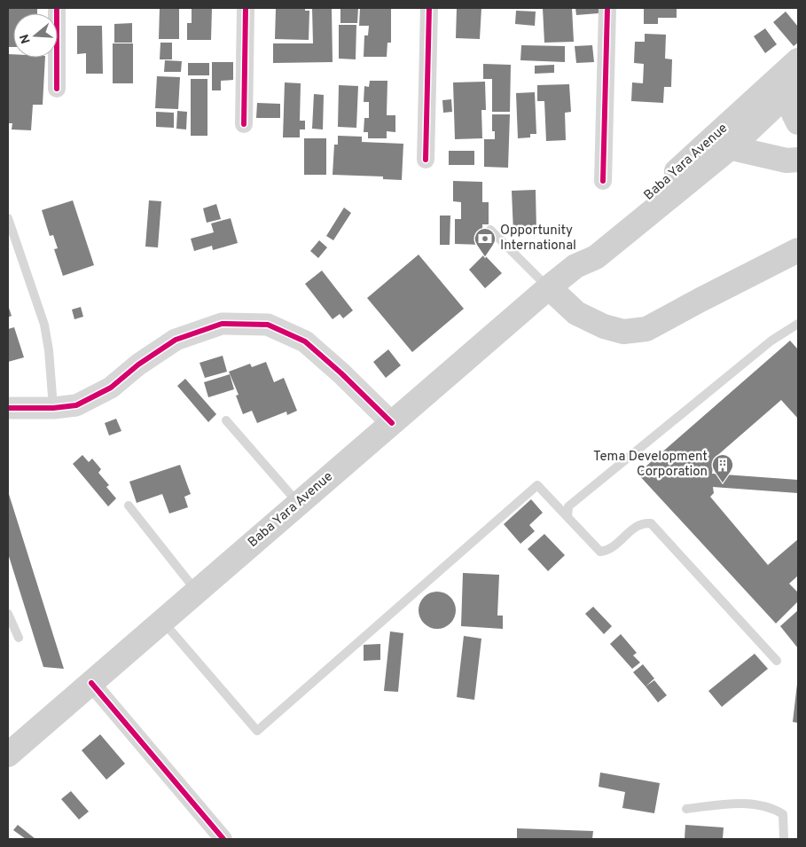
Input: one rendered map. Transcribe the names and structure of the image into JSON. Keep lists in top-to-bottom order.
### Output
{
  "streets": {
    "main road": ["Baba Yara Avenue"]
  },
  "places": {
    "bank": ["Opportunity International"],
    "building": ["Tema Development Corporation"]
  },
  "north": "left"
}
